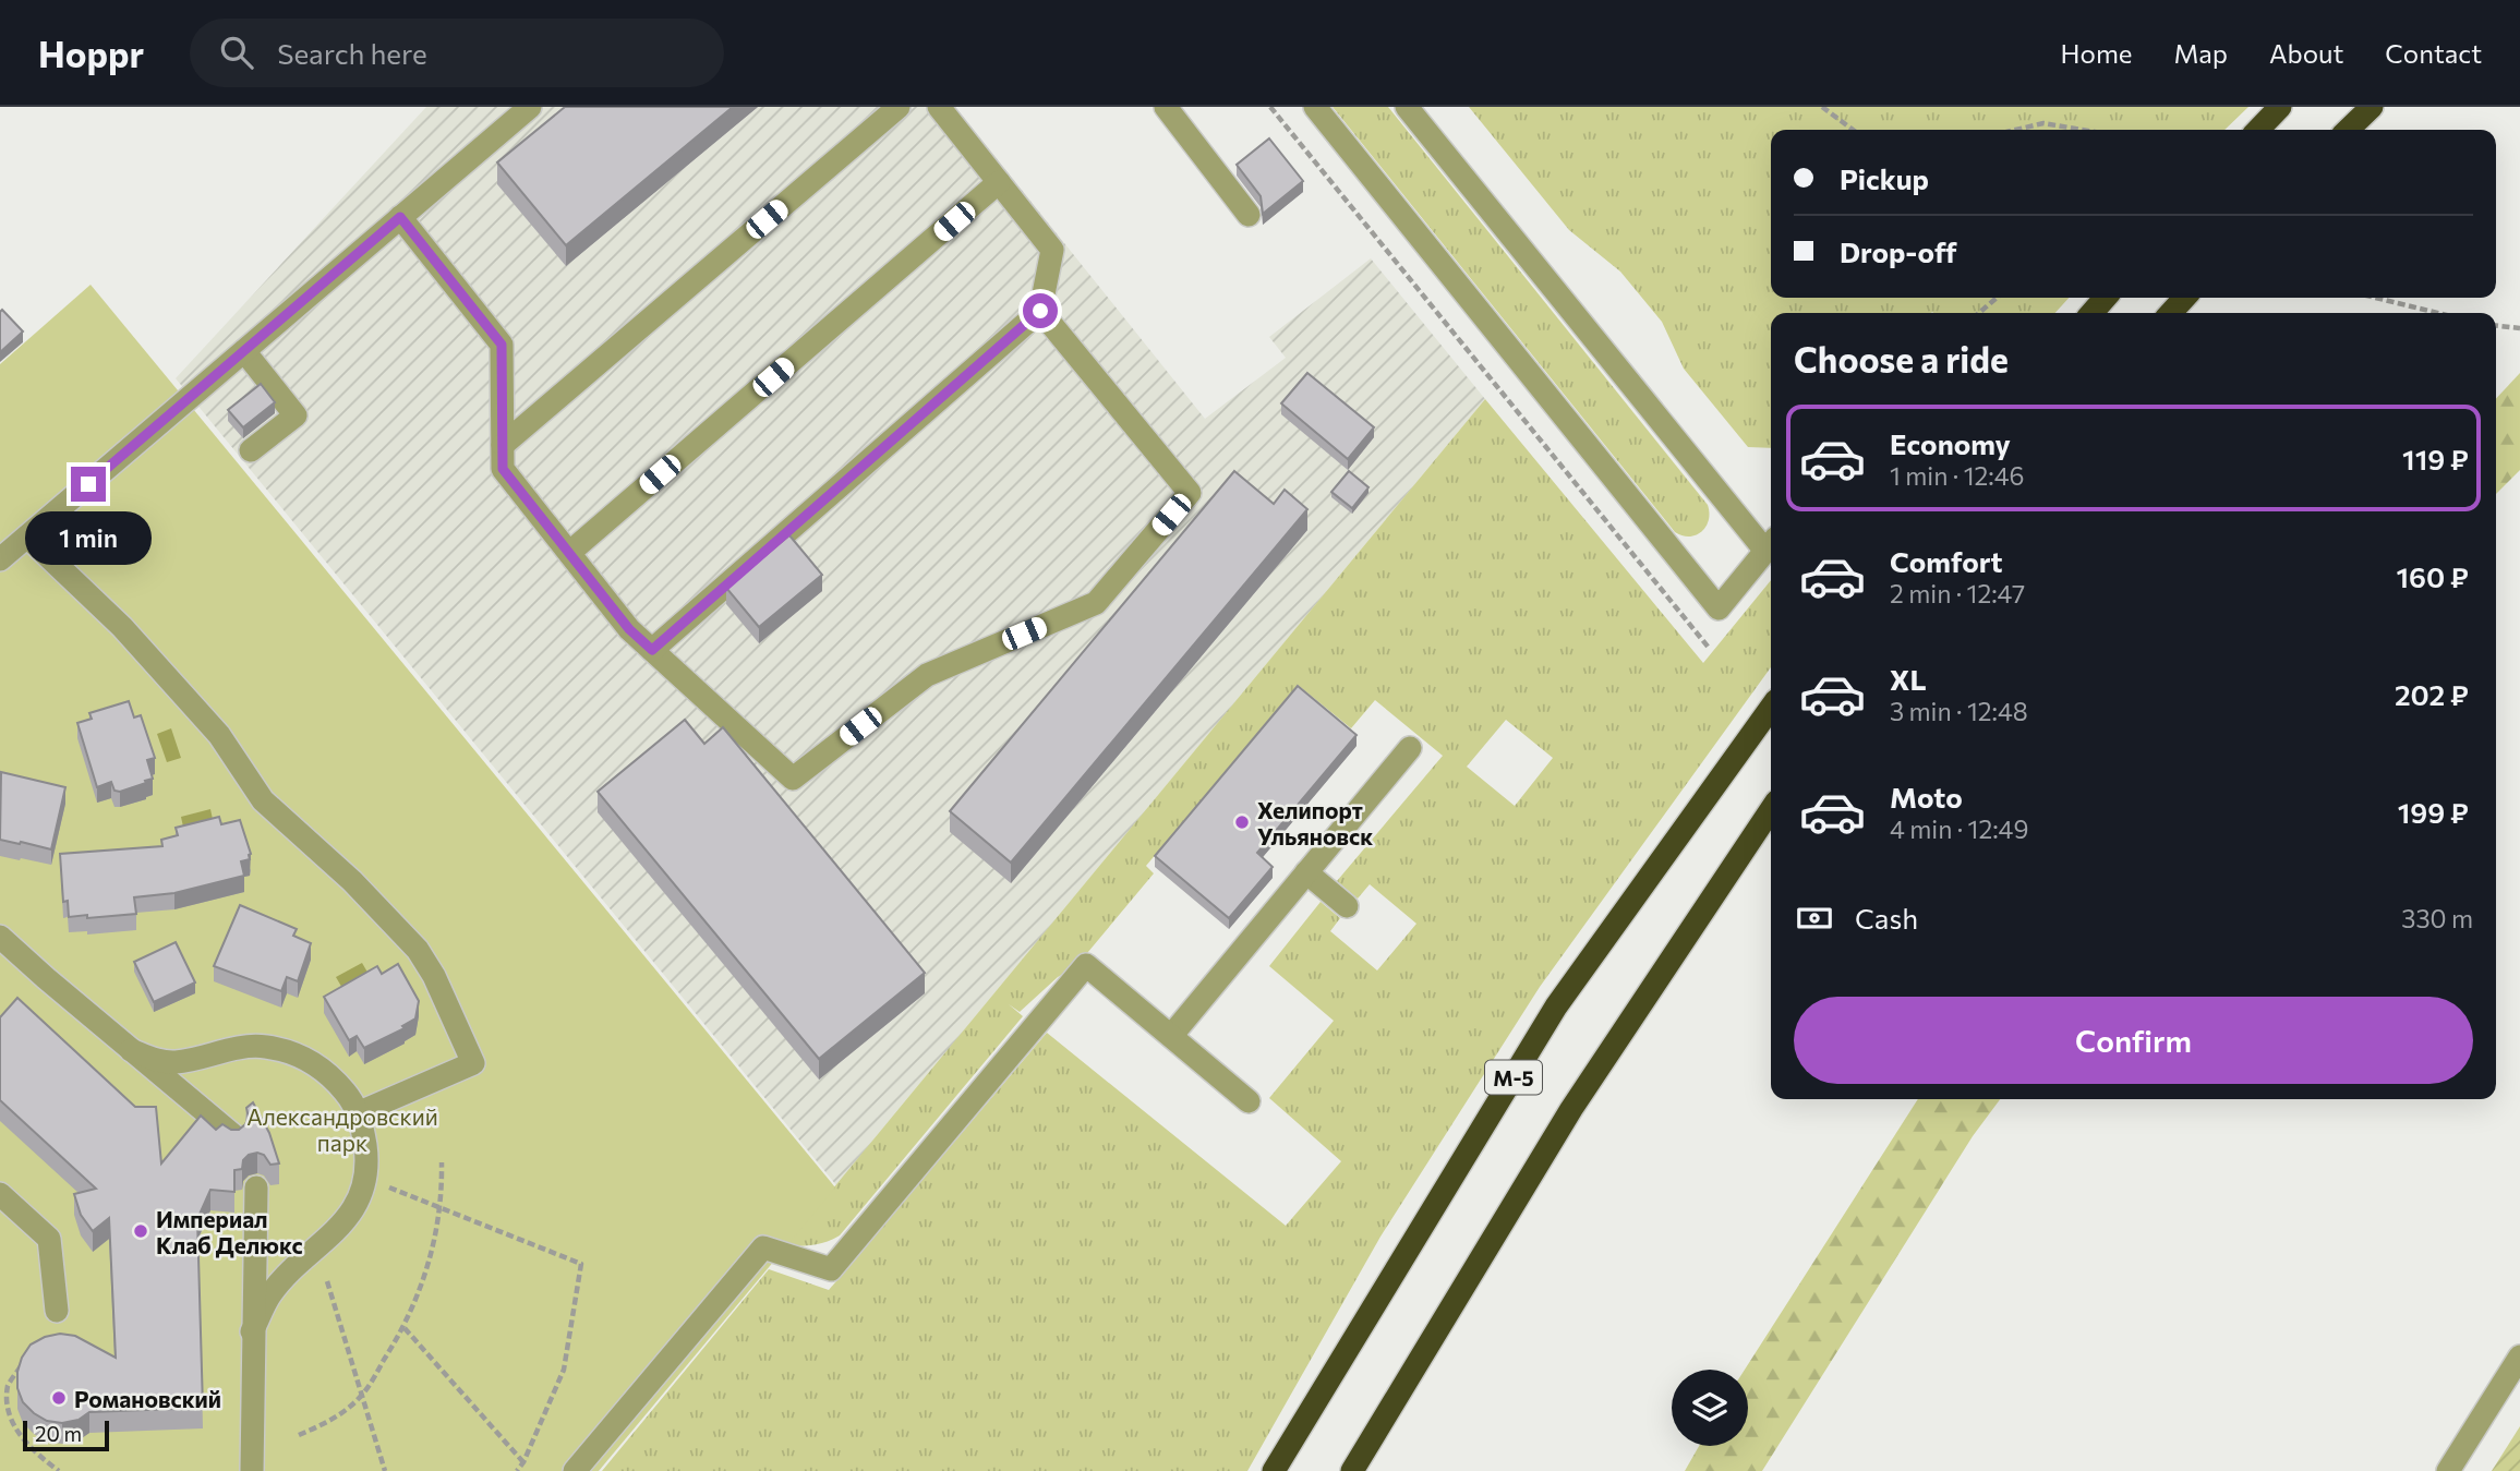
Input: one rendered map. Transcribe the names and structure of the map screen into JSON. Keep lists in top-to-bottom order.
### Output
{
  "streets": {
    "highway": ["М-5"]
  },
  "parks": ["Александровский парк"],
  "places": ["Хелипорт Ульяновск", "Империал Клаб Делюкс", "Романовский"],
  "scale_bar": "20 m",
  "page": {
    "header": "Hoppr",
    "search": "Search here",
    "nav": [
      "Home",
      "Map",
      "About",
      "Contact"
    ],
    "banner": ["Pickup", "Drop-off"],
    "heading": "Choose a ride",
    "list": [
      {
        "name": "Economy",
        "note": "1 min · 12:46",
        "value": "119 ₽"
      },
      {
        "name": "Comfort",
        "note": "2 min · 12:47",
        "value": "160 ₽"
      },
      {
        "name": "XL",
        "note": "3 min · 12:48",
        "value": "202 ₽"
      },
      {
        "name": "Moto",
        "note": "4 min · 12:49",
        "value": "199 ₽"
      }
    ],
    "bubble": "1 min",
    "pay": ["Cash", "330 m"],
    "buttons": "Confirm",
    "scale": "20 m"
  }
}
